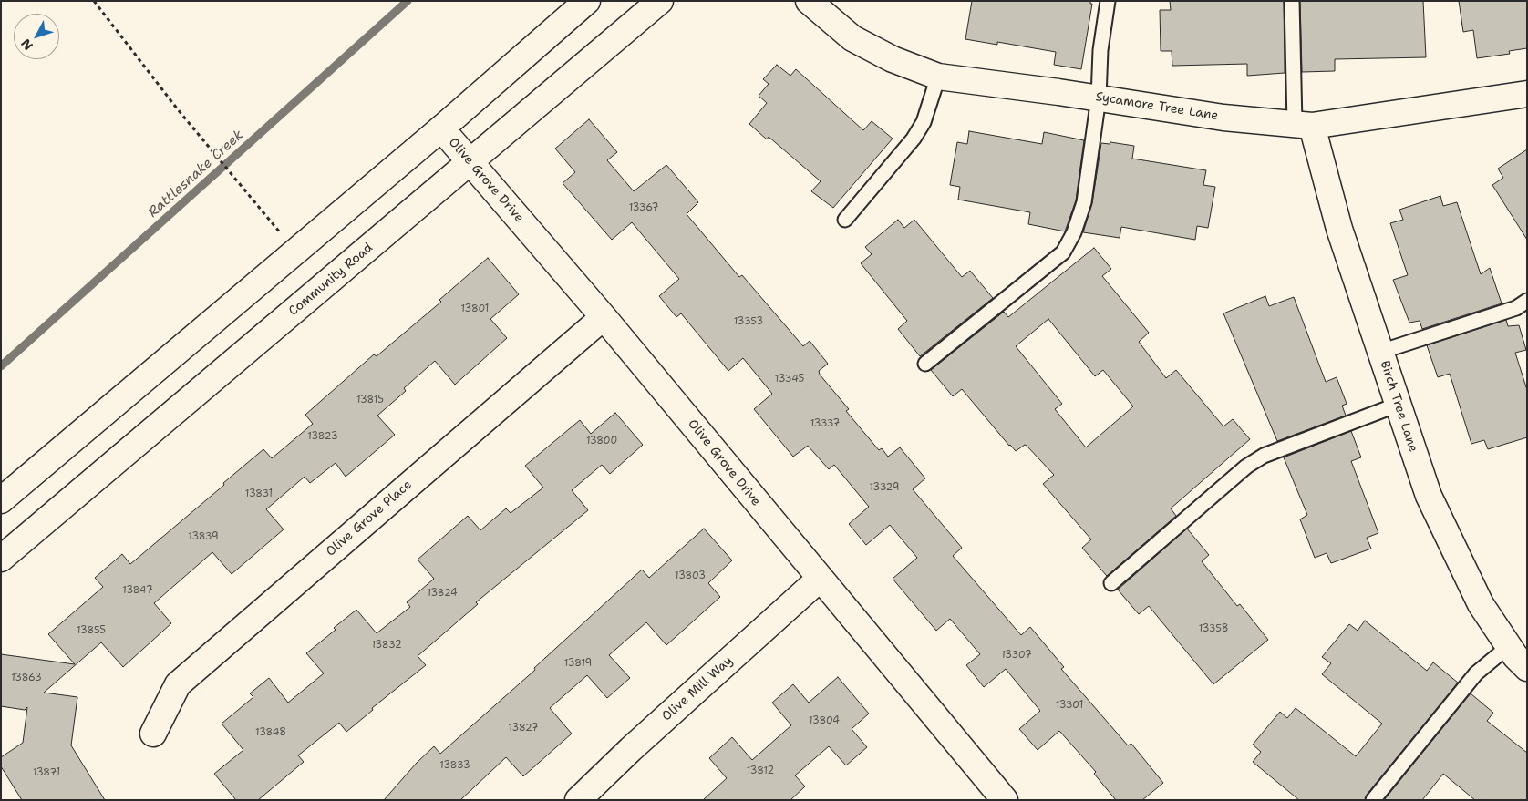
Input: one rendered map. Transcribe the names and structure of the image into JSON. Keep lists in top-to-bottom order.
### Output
{
  "streets": {
    "street": [
      "Sycamore Tree Lane",
      "Olive Grove Drive",
      "Community Road",
      "Birch Tree Lane",
      "Olive Grove Place",
      "Olive Mill Way"
    ]
  },
  "crossings": [
    ["Sycamore Tree Lane", "Birch Tree Lane"],
    ["Olive Grove Drive", "Community Road"],
    ["Olive Grove Drive", "Olive Grove Place"],
    ["Olive Grove Drive", "Olive Mill Way"]
  ],
  "water": ["Rattlesnake Creek"],
  "house_numbers": [
    "13367",
    "13801",
    "13353",
    "13345",
    "13815",
    "13337",
    "13823",
    "13800",
    "13329",
    "13831",
    "13839",
    "13803",
    "13847",
    "13824",
    "13358",
    "13855",
    "13832",
    "13307",
    "13819",
    "13863",
    "13301",
    "13804",
    "13827",
    "13848",
    "13833",
    "13812",
    "13871"
  ],
  "north": "bottom left"
}
